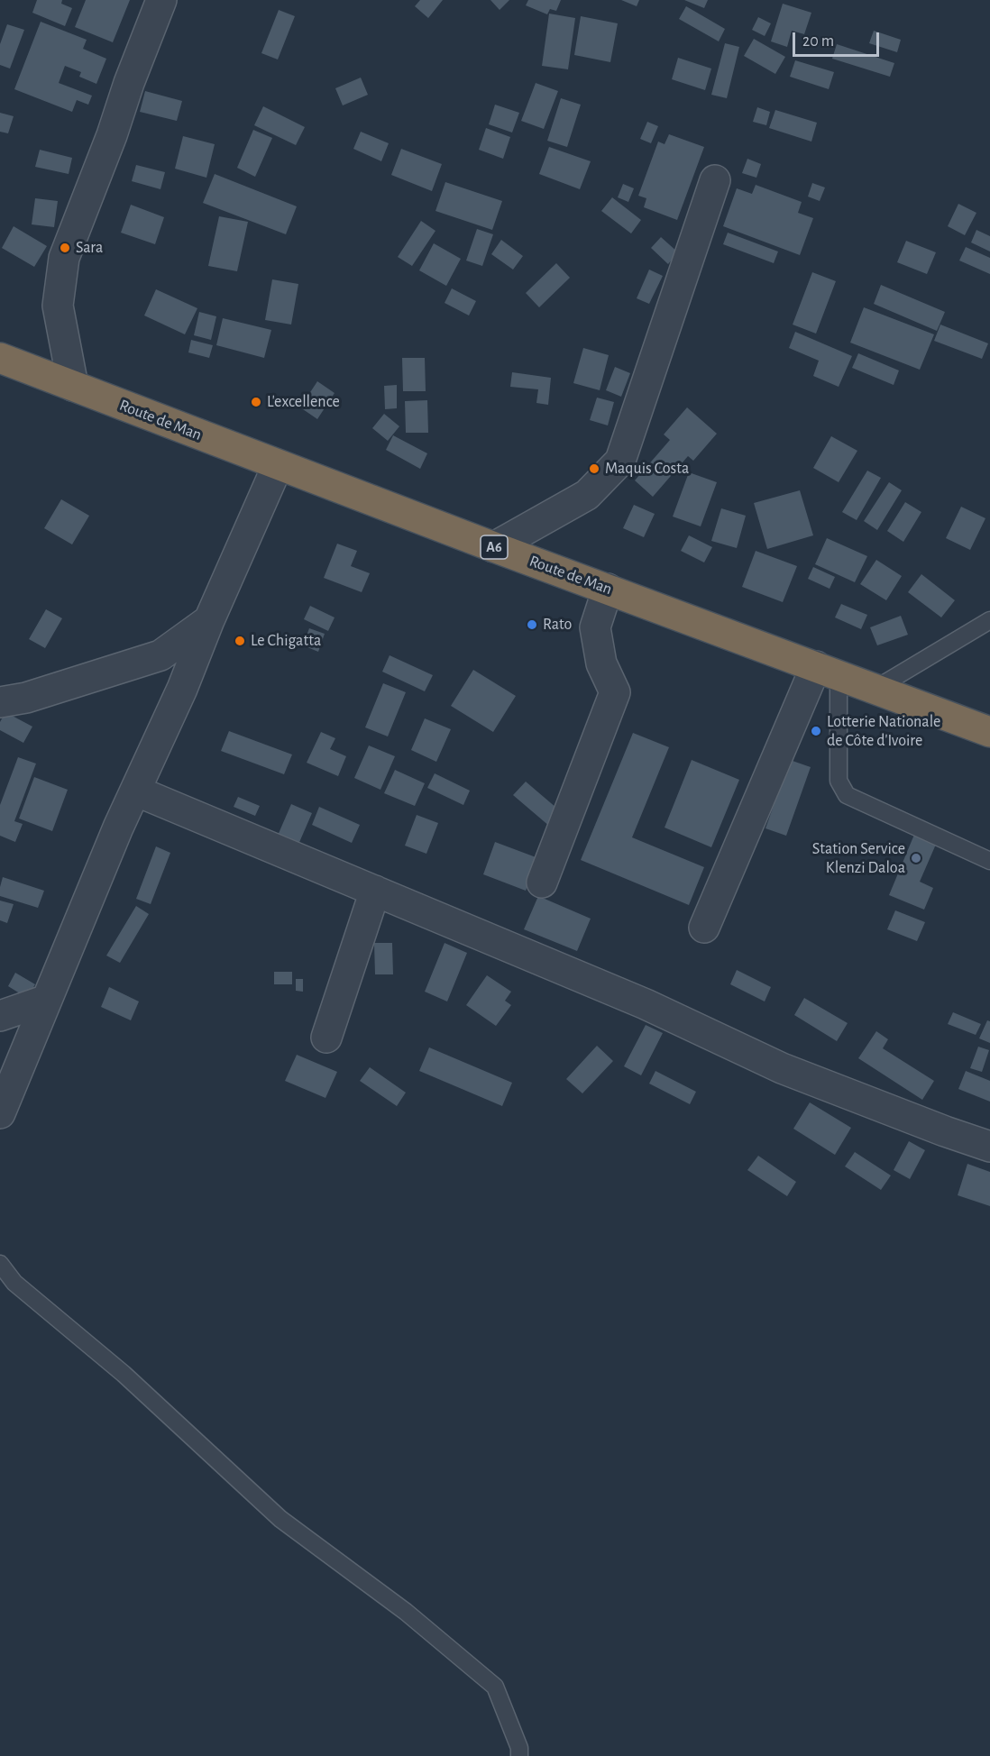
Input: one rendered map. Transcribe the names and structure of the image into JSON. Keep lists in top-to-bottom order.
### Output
{
  "streets": {
    "highway": ["Route de Man", "A6"]
  },
  "places": [
    "Sara",
    "L'excellence",
    "Maquis Costa",
    "Rato",
    "Le Chigatta",
    "Lotterie Nationale de Côte d'Ivoire",
    "Station Service Klenzi Daloa"
  ],
  "scale_bar": "20 m"
}
